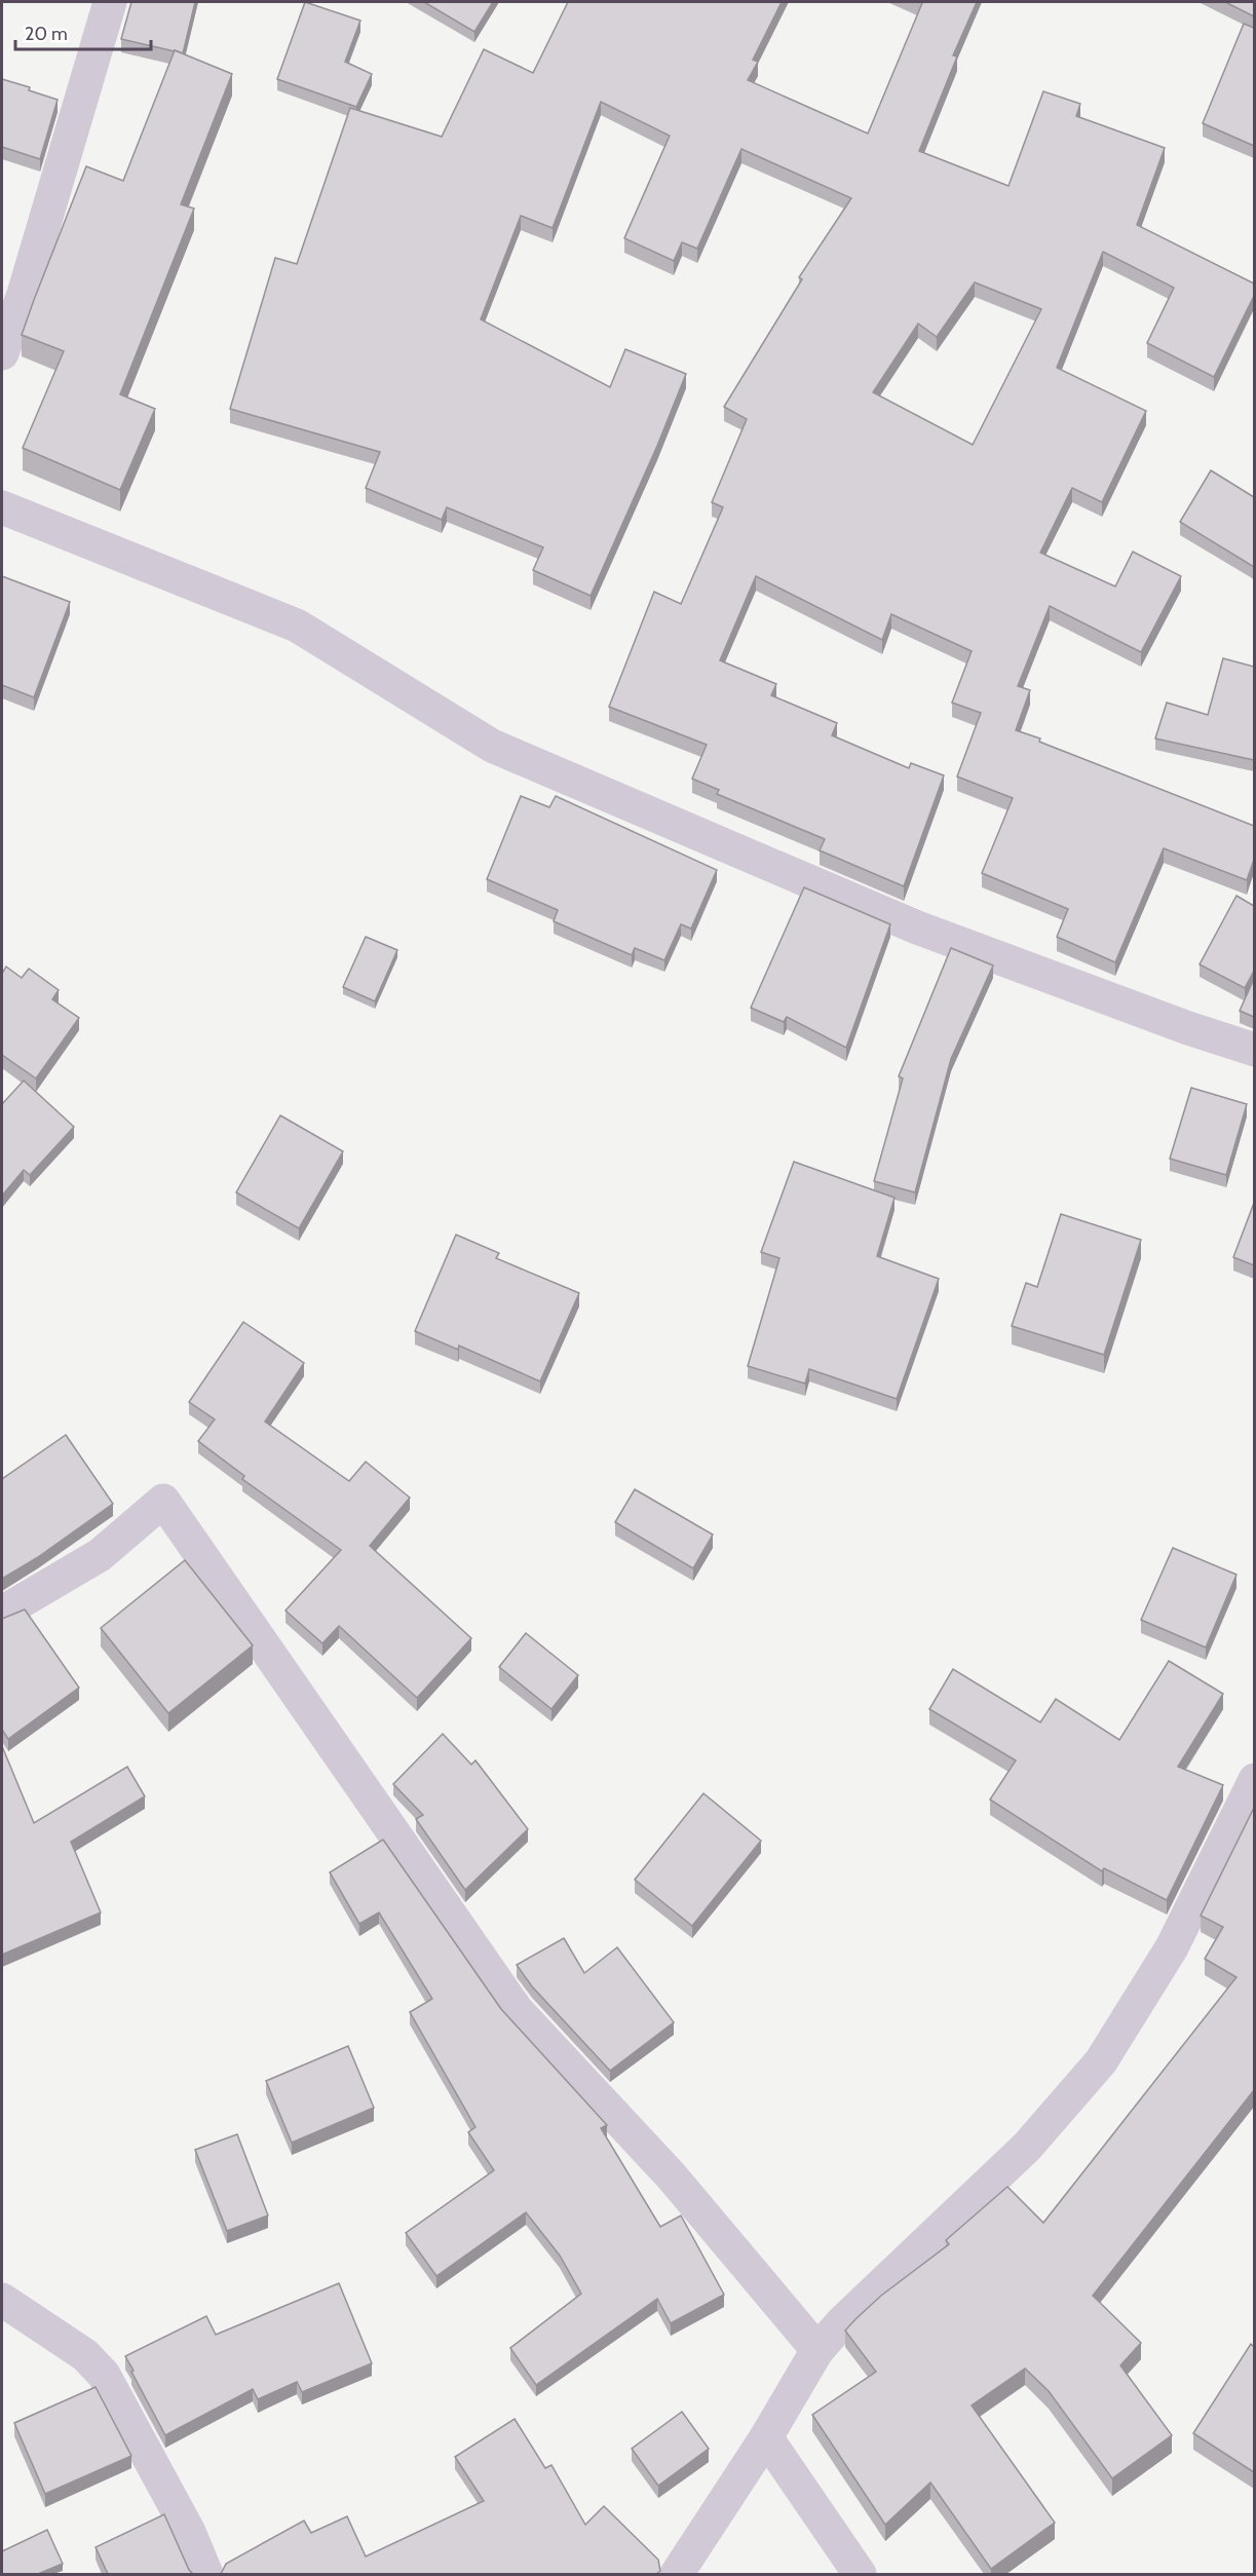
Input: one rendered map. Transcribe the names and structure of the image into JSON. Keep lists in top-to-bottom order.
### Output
{
  "scale_bar": "20 m"
}
